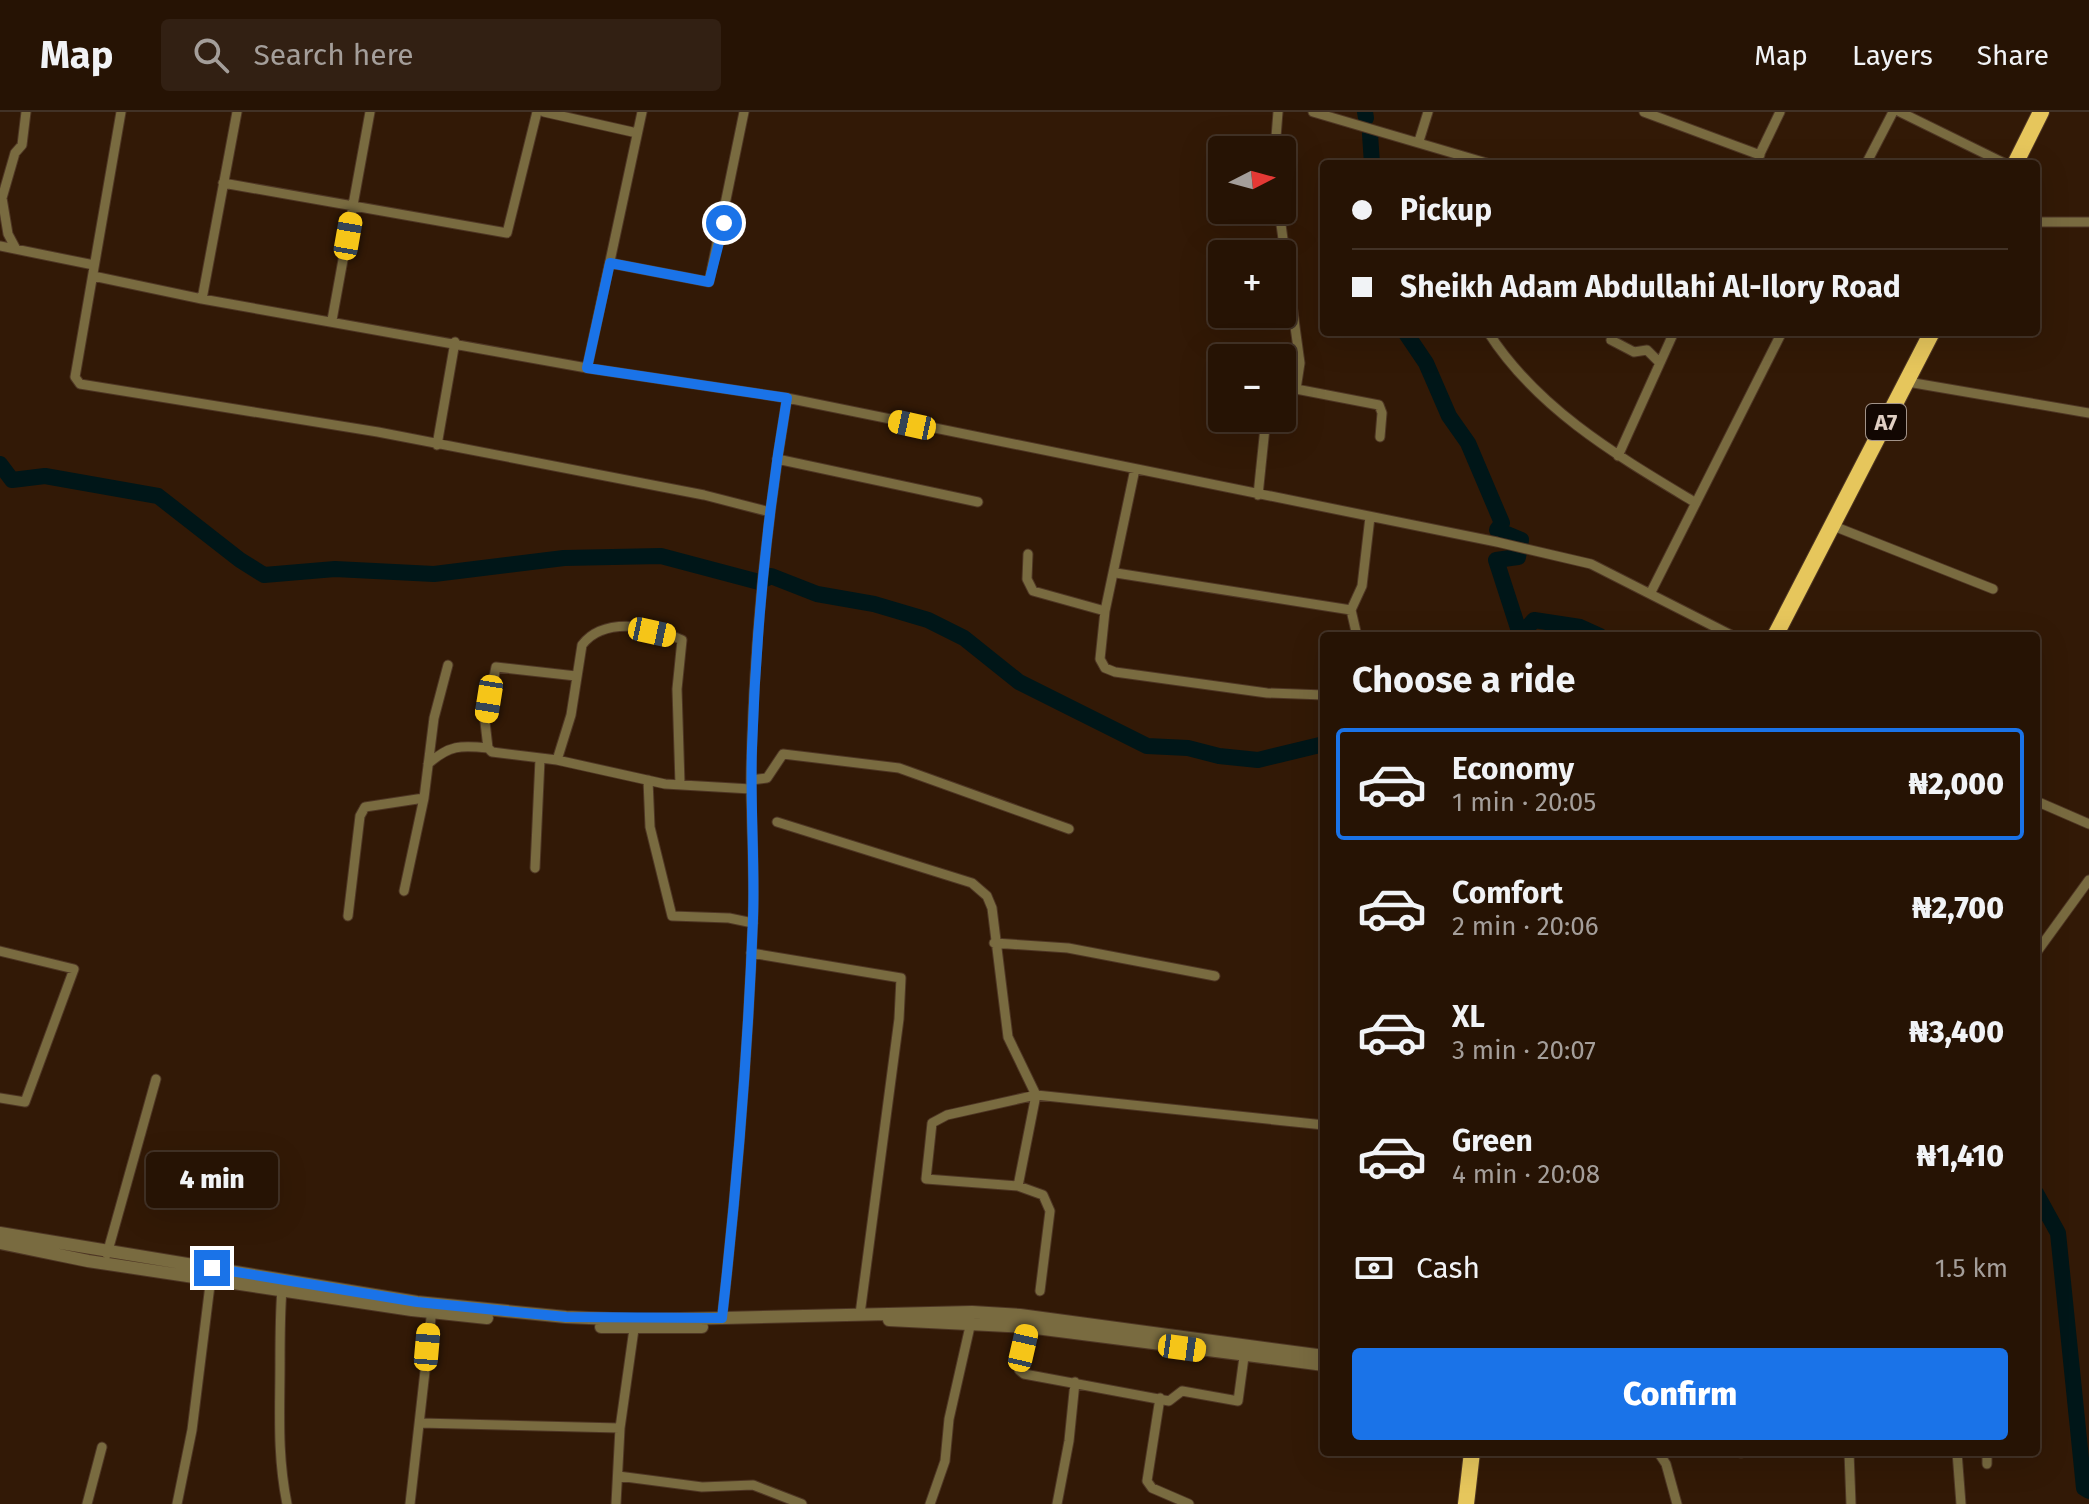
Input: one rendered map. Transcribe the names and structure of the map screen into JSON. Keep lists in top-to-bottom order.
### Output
{
  "streets": {
    "highway": ["A7"]
  },
  "north": "right",
  "page": {
    "header": "Map",
    "search": "Search here",
    "nav": ["Map", "Layers", "Share"],
    "map_buttons": ["+", "−"],
    "banner": ["Pickup", "Sheikh Adam Abdullahi Al-Ilory Road"],
    "heading": "Choose a ride",
    "list": [
      {
        "name": "Economy",
        "note": "1 min · 20:05",
        "value": "₦2,000"
      },
      {
        "name": "Comfort",
        "note": "2 min · 20:06",
        "value": "₦2,700"
      },
      {
        "name": "XL",
        "note": "3 min · 20:07",
        "value": "₦3,400"
      },
      {
        "name": "Green",
        "note": "4 min · 20:08",
        "value": "₦1,410"
      }
    ],
    "bubble": "4 min",
    "pay": ["Cash", "1.5 km"],
    "buttons": "Confirm"
  }
}
